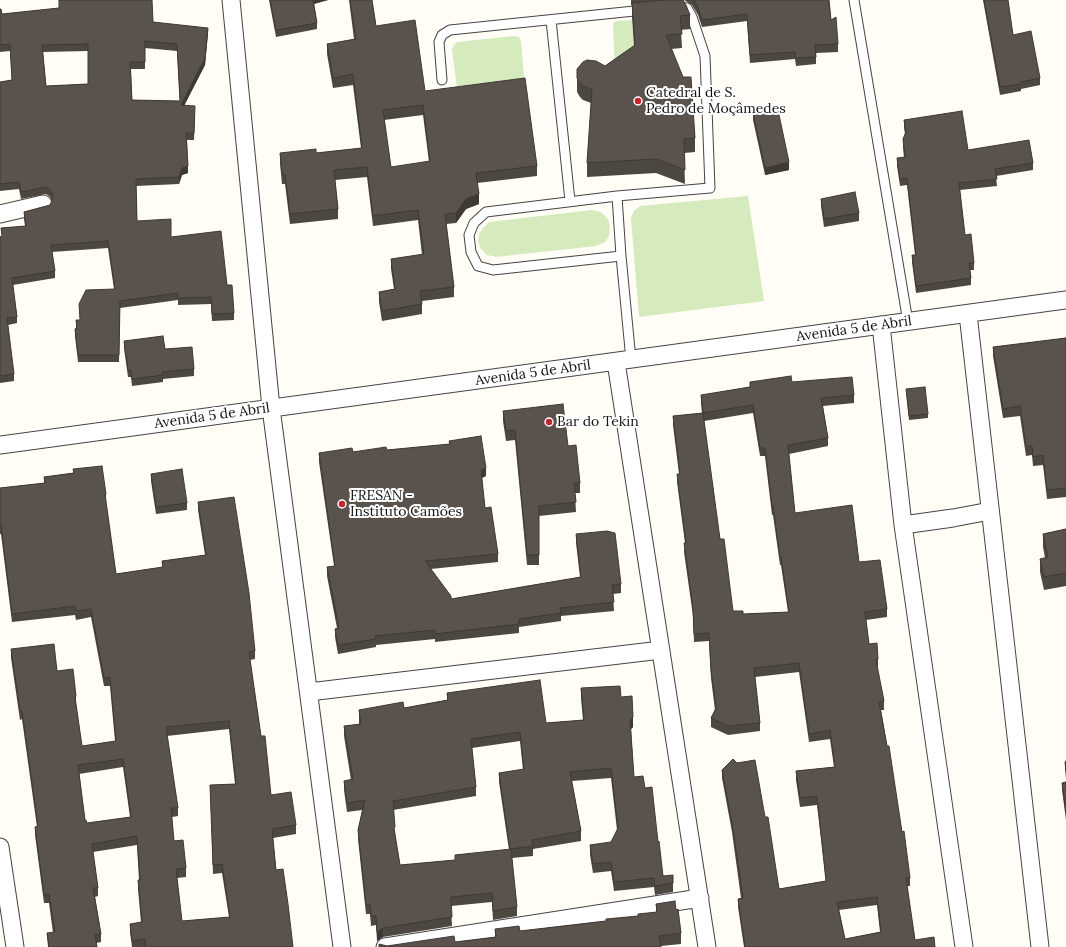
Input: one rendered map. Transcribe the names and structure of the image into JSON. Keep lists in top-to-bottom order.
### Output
{
  "streets": {
    "street": ["Avenida 5 de Abril"]
  },
  "places": ["Catedral de S. Pedro de Moçâmedes", "Bar do Tekin", "FRESAN - Instituto Camões"]
}
